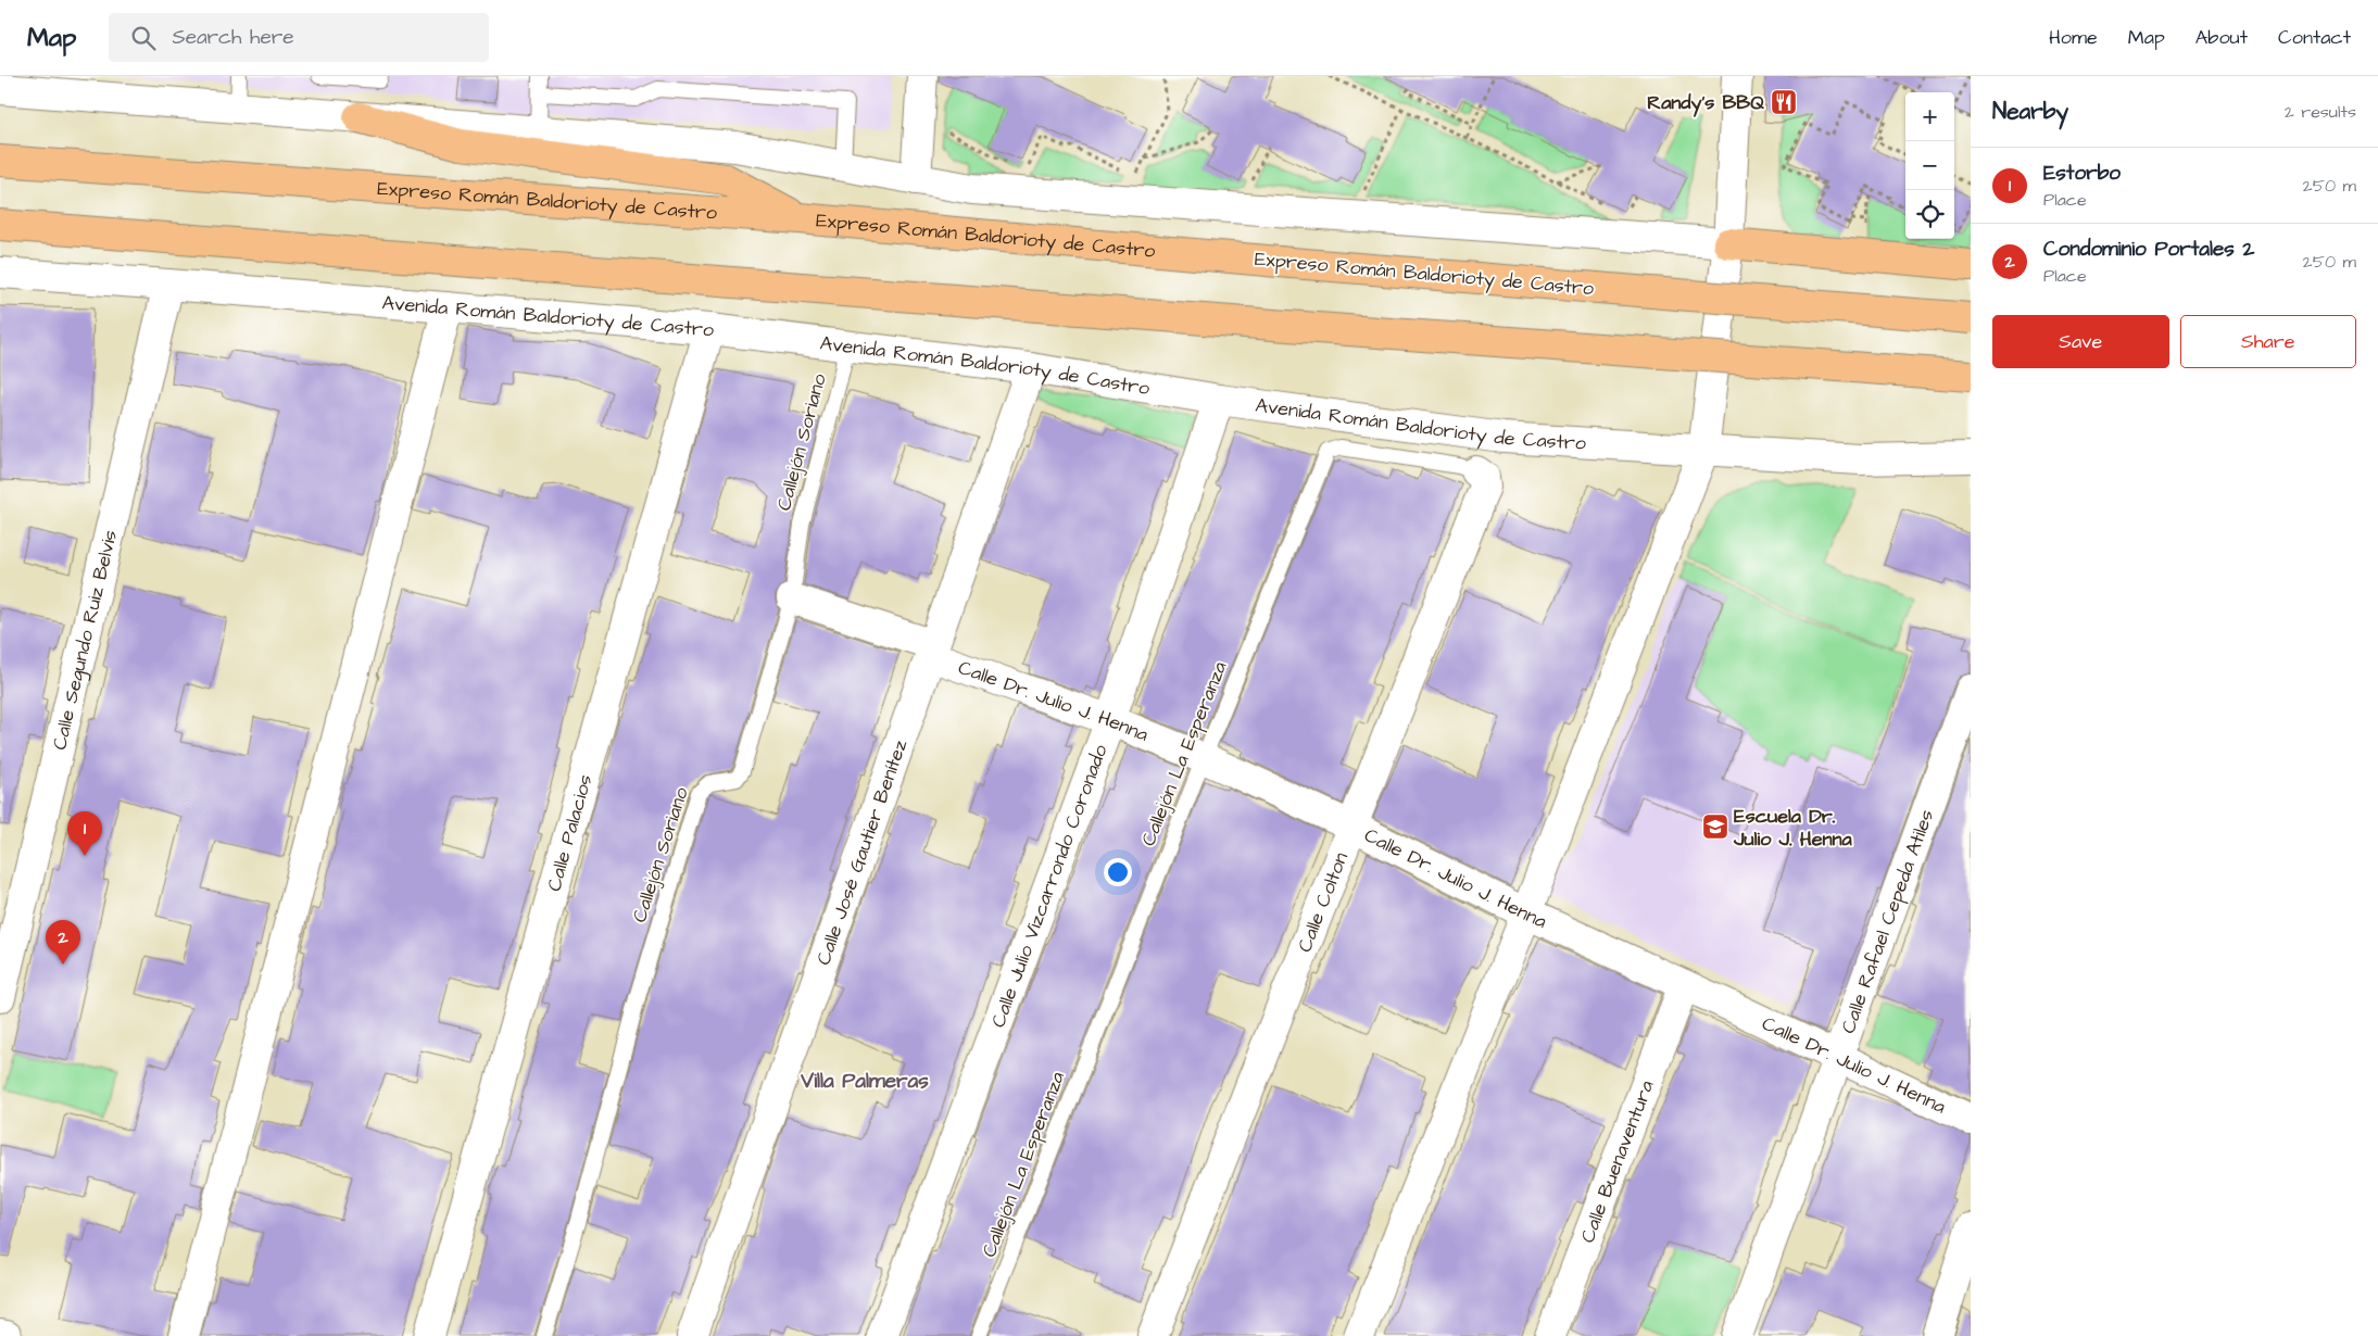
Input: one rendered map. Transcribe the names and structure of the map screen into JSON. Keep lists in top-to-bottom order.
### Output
{
  "streets": {
    "highway": ["Expreso Román Baldorioty de Castro"],
    "street": [
      "Avenida Román Baldorioty de Castro",
      "Calle Segundo Ruiz Belvis",
      "Calle Dr. Julio J. Henna",
      "Calle Palacios",
      "Calle José Gautier Benítez",
      "Calle Julio Vizcarrondo Coronado",
      "Calle Colton",
      "Calle Rafael Cepeda Atiles",
      "Calle Buenaventura"
    ],
    "lane": ["Callejón Soriano", "Callejón La Esperanza"]
  },
  "crossings": [
    ["Avenida Román Baldorioty de Castro", "Callejón Soriano"],
    ["Avenida Román Baldorioty de Castro", "Calle Segundo Ruiz Belvis"],
    ["Avenida Román Baldorioty de Castro", "Calle Palacios"],
    ["Avenida Román Baldorioty de Castro", "Calle José Gautier Benítez"],
    ["Avenida Román Baldorioty de Castro", "Calle Julio Vizcarrondo Coronado"],
    ["Callejón Soriano", "Calle Dr. Julio J. Henna"],
    ["Calle Dr. Julio J. Henna", "Callejón La Esperanza"],
    ["Calle Dr. Julio J. Henna", "Calle José Gautier Benítez"],
    ["Calle Dr. Julio J. Henna", "Calle Julio Vizcarrondo Coronado"],
    ["Calle Dr. Julio J. Henna", "Calle Colton"],
    ["Calle Dr. Julio J. Henna", "Calle Rafael Cepeda Atiles"],
    ["Calle Dr. Julio J. Henna", "Calle Buenaventura"],
    ["Callejón La Esperanza", "Calle Colton"]
  ],
  "districts": ["Villa Palmeras"],
  "places": {
    "restaurant": ["Randy's BBQ"],
    "school or university": ["Escuela Dr. Julio J. Henna"]
  },
  "page": {
    "header": "Map",
    "search": "Search here",
    "nav": [
      "Home",
      "Map",
      "About",
      "Contact"
    ],
    "heading": ["Nearby", "2 results"],
    "map_buttons": ["+", "−"],
    "list": [
      {
        "mark": "1",
        "name": "Estorbo",
        "note": "Place",
        "value": "250 m"
      },
      {
        "mark": "2",
        "name": "Condominio Portales 2",
        "note": "Place",
        "value": "250 m"
      }
    ],
    "buttons": ["Save", "Share"],
    "pins": ["1", "2"]
  }
}
